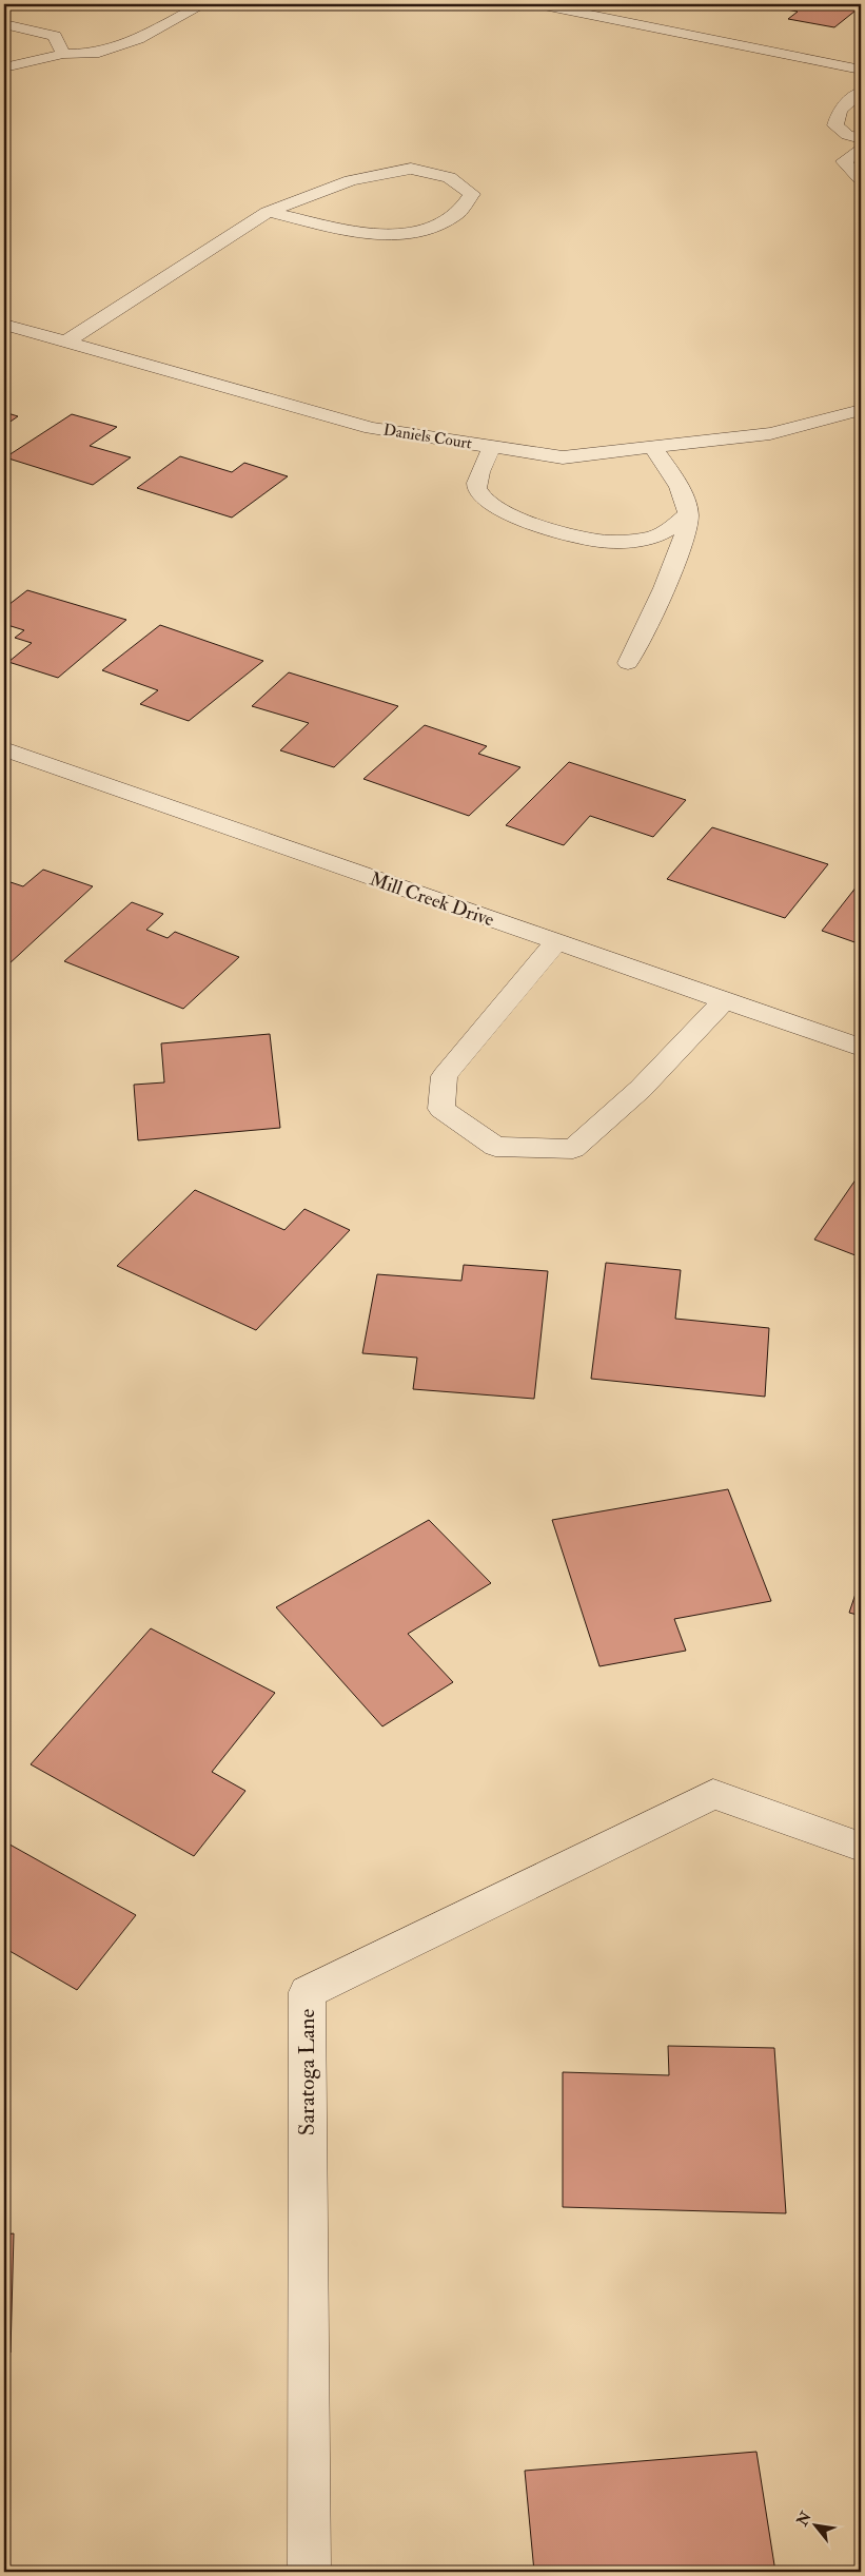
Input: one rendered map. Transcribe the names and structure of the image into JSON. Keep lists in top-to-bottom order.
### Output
{
  "streets": {
    "street": ["Daniels Court", "Mill Creek Drive", "Saratoga Lane"]
  },
  "north": "top left"
}
